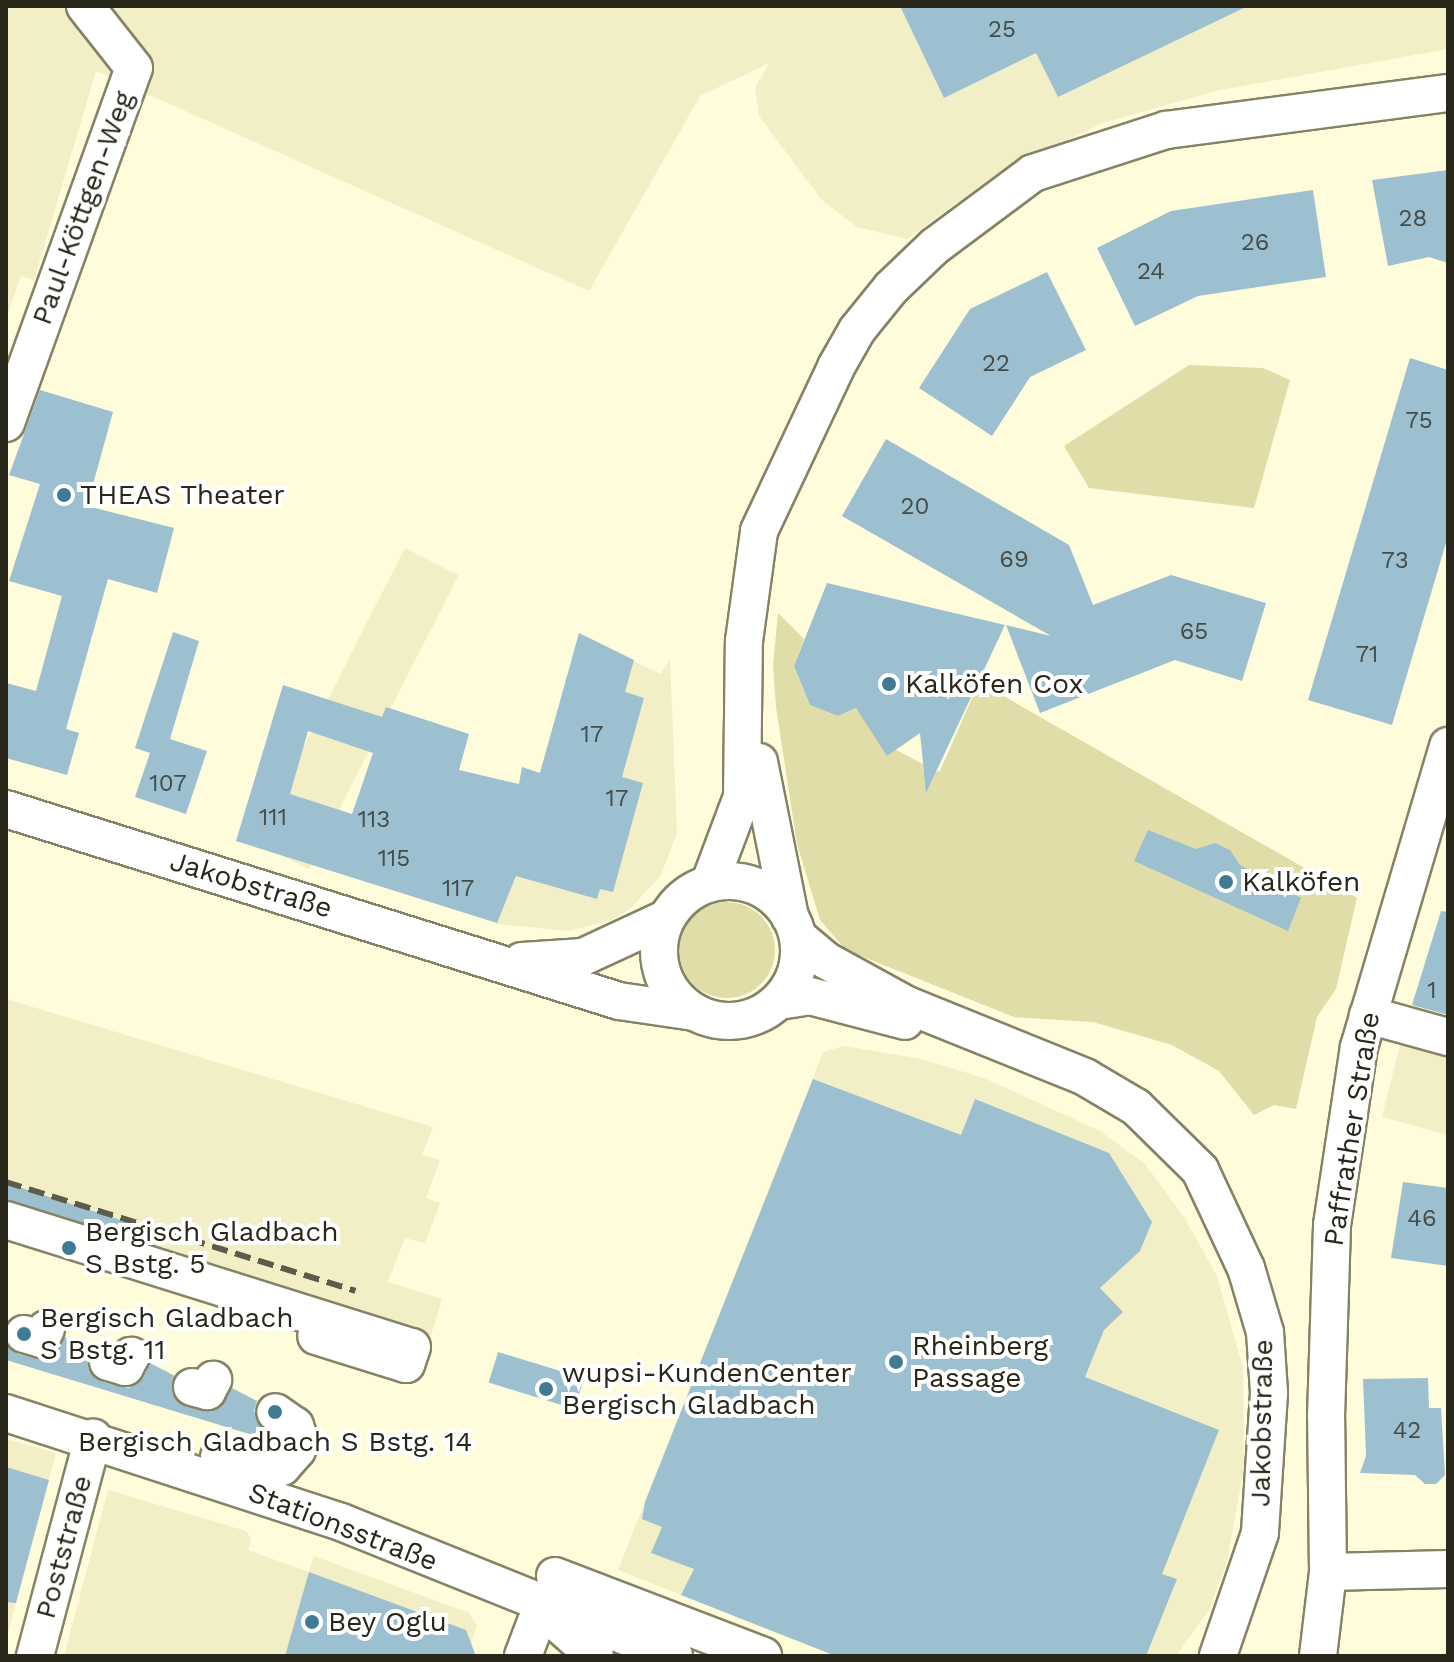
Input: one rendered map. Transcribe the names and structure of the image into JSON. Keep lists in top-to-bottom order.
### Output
{
  "streets": {
    "street": [
      "Paul-Köttgen-Weg",
      "Jakobstraße",
      "Paffrather Straße",
      "Stationsstraße",
      "Poststraße"
    ]
  },
  "crossings": [
    ["Stationsstraße", "Poststraße"]
  ],
  "places": [
    "THEAS Theater",
    "Kalköfen Cox",
    "Kalköfen",
    "Bergisch Gladbach S Bstg. 5",
    "Bergisch Gladbach S Bstg. 11",
    "Rheinberg Passage",
    "wupsi-KundenCenter Bergisch Gladbach",
    "Bergisch Gladbach S Bstg. 14",
    "Bey Oglu"
  ],
  "house_numbers": [
    "25",
    "28",
    "26",
    "24",
    "22",
    "75",
    "20",
    "69",
    "73",
    "65",
    "71",
    "17",
    "107",
    "17",
    "111",
    "113",
    "115",
    "117",
    "1",
    "46",
    "42"
  ]
}
